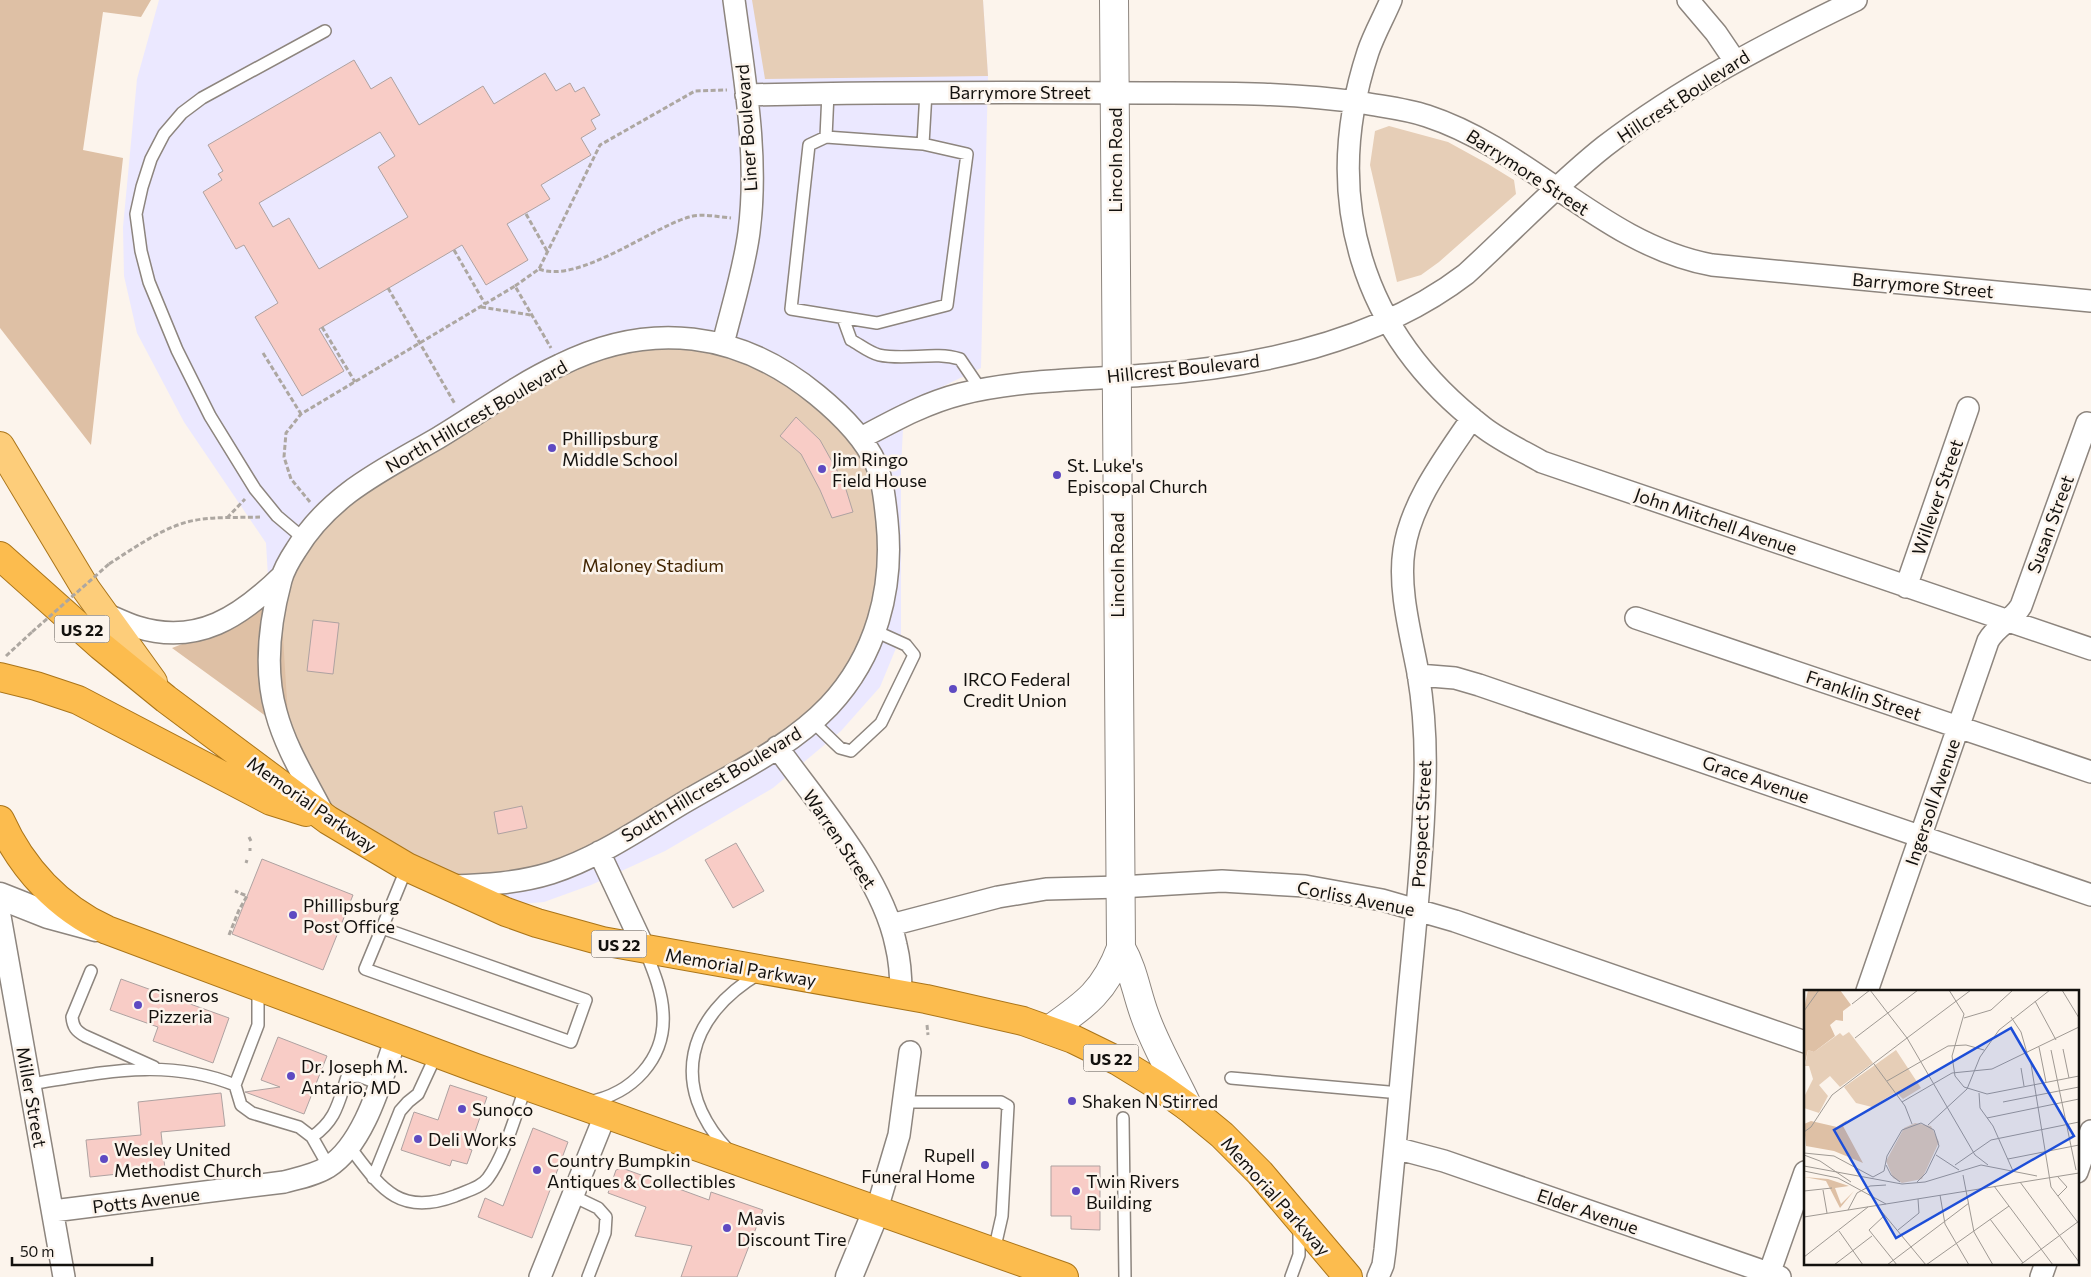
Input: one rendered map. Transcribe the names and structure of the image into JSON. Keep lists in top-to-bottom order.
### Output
{
  "streets": {
    "highway": ["US 22", "Memorial Parkway"],
    "main road": ["Lincoln Road"],
    "street": [
      "Barrymore Street",
      "Hillcrest Boulevard",
      "Liner Boulevard",
      "North Hillcrest Boulevard",
      "Willever Street",
      "John Mitchell Avenue",
      "Susan Street",
      "Franklin Street",
      "Grace Avenue",
      "South Hillcrest Boulevard",
      "Ingersoll Avenue",
      "Prospect Street",
      "Warren Street",
      "Corliss Avenue",
      "Miller Street",
      "Potts Avenue",
      "Elder Avenue"
    ]
  },
  "crossings": [
    ["Barrymore Street", "Hillcrest Boulevard"],
    ["Barrymore Street", "Liner Boulevard"],
    ["Barrymore Street", "Lincoln Road"],
    ["Barrymore Street", "John Mitchell Avenue"],
    ["Hillcrest Boulevard", "Lincoln Road"],
    ["Hillcrest Boulevard", "North Hillcrest Boulevard"],
    ["Hillcrest Boulevard", "John Mitchell Avenue"],
    ["Hillcrest Boulevard", "South Hillcrest Boulevard"],
    ["Liner Boulevard", "North Hillcrest Boulevard"],
    ["Lincoln Road", "Memorial Parkway"],
    ["Lincoln Road", "Corliss Avenue"],
    ["North Hillcrest Boulevard", "South Hillcrest Boulevard"],
    ["North Hillcrest Boulevard", "Memorial Parkway"],
    ["Willever Street", "John Mitchell Avenue"],
    ["John Mitchell Avenue", "Susan Street"],
    ["John Mitchell Avenue", "Ingersoll Avenue"],
    ["John Mitchell Avenue", "Prospect Street"],
    ["Susan Street", "Ingersoll Avenue"],
    ["US 22", "Memorial Parkway"],
    ["Franklin Street", "Ingersoll Avenue"],
    ["Grace Avenue", "Ingersoll Avenue"],
    ["Grace Avenue", "Prospect Street"],
    ["South Hillcrest Boulevard", "Memorial Parkway"],
    ["South Hillcrest Boulevard", "Warren Street"],
    ["Memorial Parkway", "Warren Street"],
    ["Prospect Street", "Corliss Avenue"],
    ["Prospect Street", "Elder Avenue"],
    ["Warren Street", "Corliss Avenue"],
    ["Miller Street", "Potts Avenue"]
  ],
  "parks": ["Maloney Stadium"],
  "places": [
    "Phillipsburg Middle School",
    "Jim Ringo Field House",
    "St. Luke's Episcopal Church",
    "IRCO Federal Credit Union",
    "Phillipsburg Post Office",
    "Cisneros Pizzeria",
    "Dr. Joseph M. Antario, MD",
    "Shaken N Stirred",
    "Sunoco",
    "Deli Works",
    "Wesley United Methodist Church",
    "Rupell Funeral Home",
    "Country Bumpkin Antiques & Collectibles",
    "Twin Rivers Building",
    "Mavis Discount Tire"
  ],
  "scale_bar": "50 m"
}
